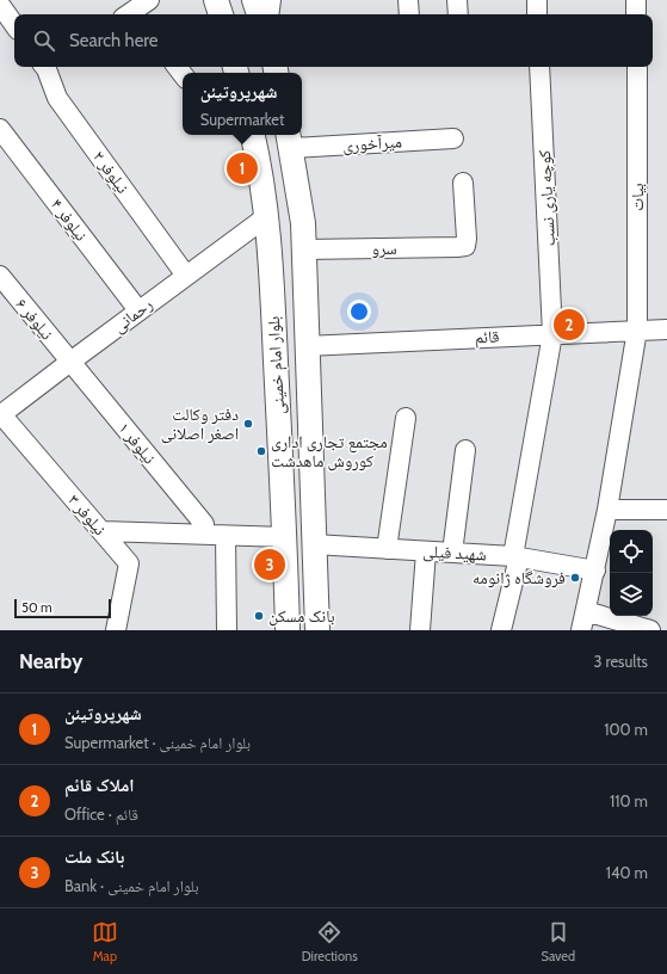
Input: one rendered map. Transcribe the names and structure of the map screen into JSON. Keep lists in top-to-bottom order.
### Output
{
  "streets": {
    "main road": ["بلوار امام خمینی"],
    "street": [
      "میرآخوری",
      "نیلوفر ۲",
      "بیات",
      "کوچه یاری نسب",
      "نیلوفر ۴",
      "سرو",
      "رحمانی",
      "نیلوفر ۶",
      "قائم",
      "نیلوفر ۱",
      "نیلوفر ۳",
      "شهید فیلی"
    ]
  },
  "crossings": [
    ["میرآخوری", "بلوار امام خمینی"],
    ["نیلوفر ۲", "رحمانی"],
    ["بیات", "قائم"],
    ["بیات", "شهید فیلی"],
    ["کوچه یاری نسب", "قائم"],
    ["کوچه یاری نسب", "شهید فیلی"],
    ["نیلوفر ۴", "رحمانی"],
    ["سرو", "بلوار امام خمینی"],
    ["رحمانی", "نیلوفر ۶"],
    ["رحمانی", "بلوار امام خمینی"],
    ["رحمانی", "نیلوفر ۱"],
    ["رحمانی", "نیلوفر ۳"],
    ["نیلوفر ۶", "نیلوفر ۱"],
    ["قائم", "بلوار امام خمینی"],
    ["بلوار امام خمینی", "شهید فیلی"]
  ],
  "places": [
    "دفتر وکالت اصغر اصلانی",
    "مجتمع تجاری اداری کوروش ماهدشت",
    "فروشگاه ژانومه",
    "بانک مسکن"
  ],
  "scale_bar": "50 m",
  "page": {
    "search": "Search here",
    "popup": ["شهرپروتیئن", "Supermarket"],
    "pins": ["1", "2", "3"],
    "scale": "50 m",
    "heading": ["Nearby", "3 results"],
    "list": [
      {
        "mark": "1",
        "name": "شهرپروتیئن",
        "note": "Supermarket · بلوار امام خمینی",
        "value": "100 m"
      },
      {
        "mark": "2",
        "name": "املاک قائم",
        "note": "Office · قائم",
        "value": "110 m"
      },
      {
        "mark": "3",
        "name": "بانک ملت",
        "note": "Bank · بلوار امام خمینی",
        "value": "140 m"
      }
    ],
    "nav": ["Map", "Directions", "Saved"]
  }
}
